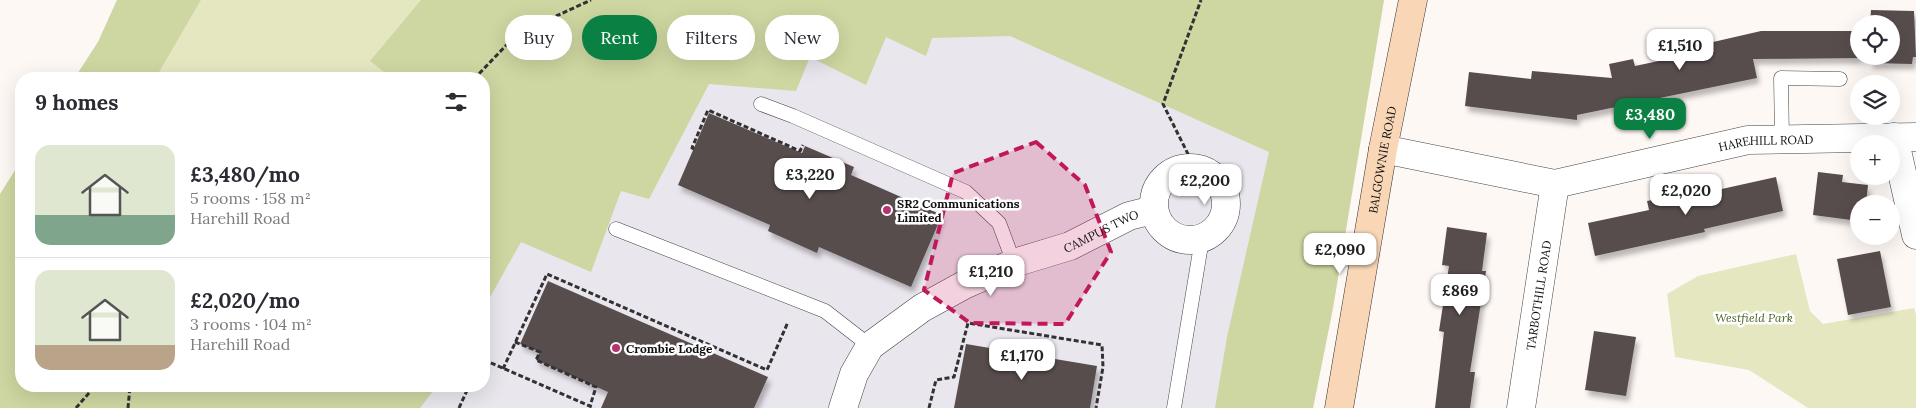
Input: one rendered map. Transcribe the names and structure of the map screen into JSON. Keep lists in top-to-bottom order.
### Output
{
  "streets": {
    "street": [
      "HAREHILL ROAD",
      "BALGOWNIE ROAD",
      "CAMPUS TWO",
      "TARBOTHILL ROAD"
    ]
  },
  "crossings": [
    ["HAREHILL ROAD", "BALGOWNIE ROAD"],
    ["HAREHILL ROAD", "TARBOTHILL ROAD"]
  ],
  "parks": ["Westfield Park"],
  "places": ["SR2 Communications Limited", "Crombie Lodge"],
  "page": {
    "map_buttons": ["+", "−"],
    "chip": [
      "Buy",
      "Rent",
      "Filters",
      "New"
    ],
    "price": [
      "£1,510",
      "£3,480",
      "£3,220",
      "£2,200",
      "£2,020",
      "£2,090",
      "£1,210",
      "£869",
      "£1,170"
    ],
    "heading": "9 homes",
    "list": [
      {
        "name": "£3,480/mo",
        "note": "5 rooms · 158 m² · Harehill Road"
      },
      {
        "name": "£2,020/mo",
        "note": "3 rooms · 104 m² · Harehill Road"
      }
    ]
  }
}
